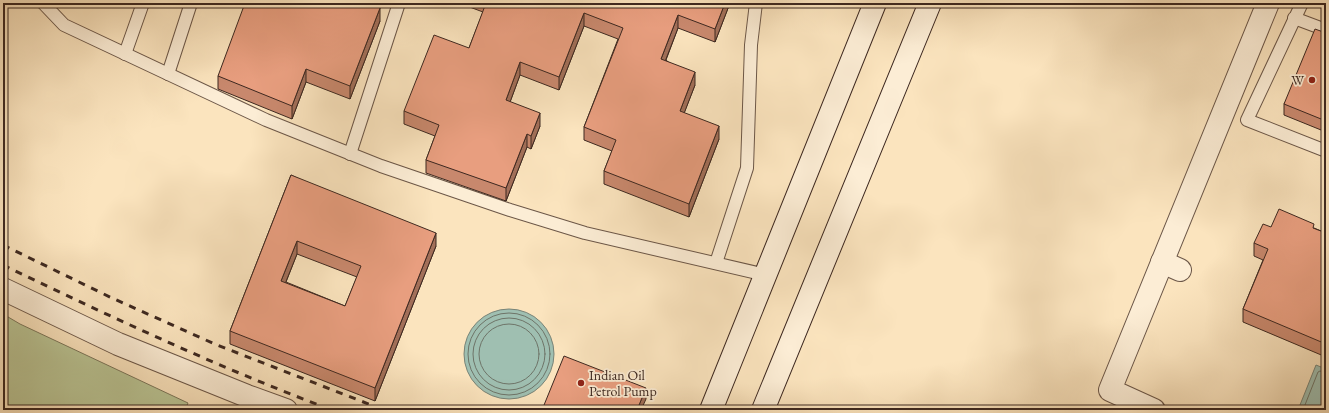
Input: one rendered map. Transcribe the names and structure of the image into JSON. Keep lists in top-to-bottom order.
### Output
{
  "places": ["W", "Indian Oil Petrol Pump"]
}
